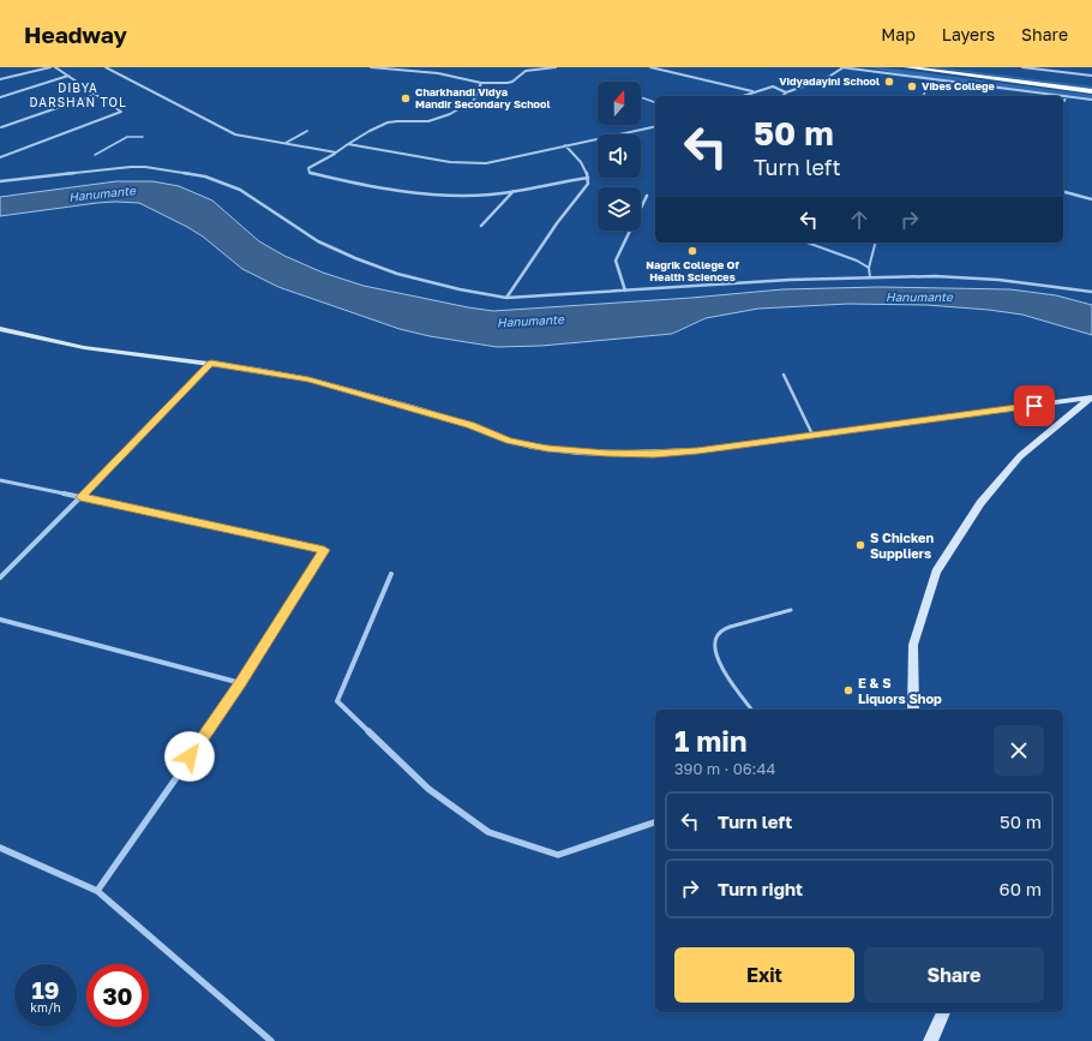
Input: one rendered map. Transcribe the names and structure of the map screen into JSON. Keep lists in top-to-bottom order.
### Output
{
  "districts": ["DIBYA DARSHAN TOL"],
  "water": ["Hanumante"],
  "places": [
    "Vidyadayini School",
    "Vibes College",
    "Charkhandi Vidya Mandir Secondary School",
    "Nagrik College Of Health Sciences",
    "S Chicken Suppliers",
    "E & S Liquors Shop"
  ],
  "north": "top",
  "page": {
    "header": "Headway",
    "nav": ["Map", "Layers", "Share"],
    "turn": ["50 m", "Turn left"],
    "heading": ["1 min", "390 m · 06:44"],
    "list": [
      {
        "name": "Turn left",
        "value": "50 m"
      },
      {
        "name": "Turn right",
        "value": "60 m"
      }
    ],
    "buttons": ["Exit", "Share"],
    "speed": "19 km/h",
    "limit": "30"
  }
}
